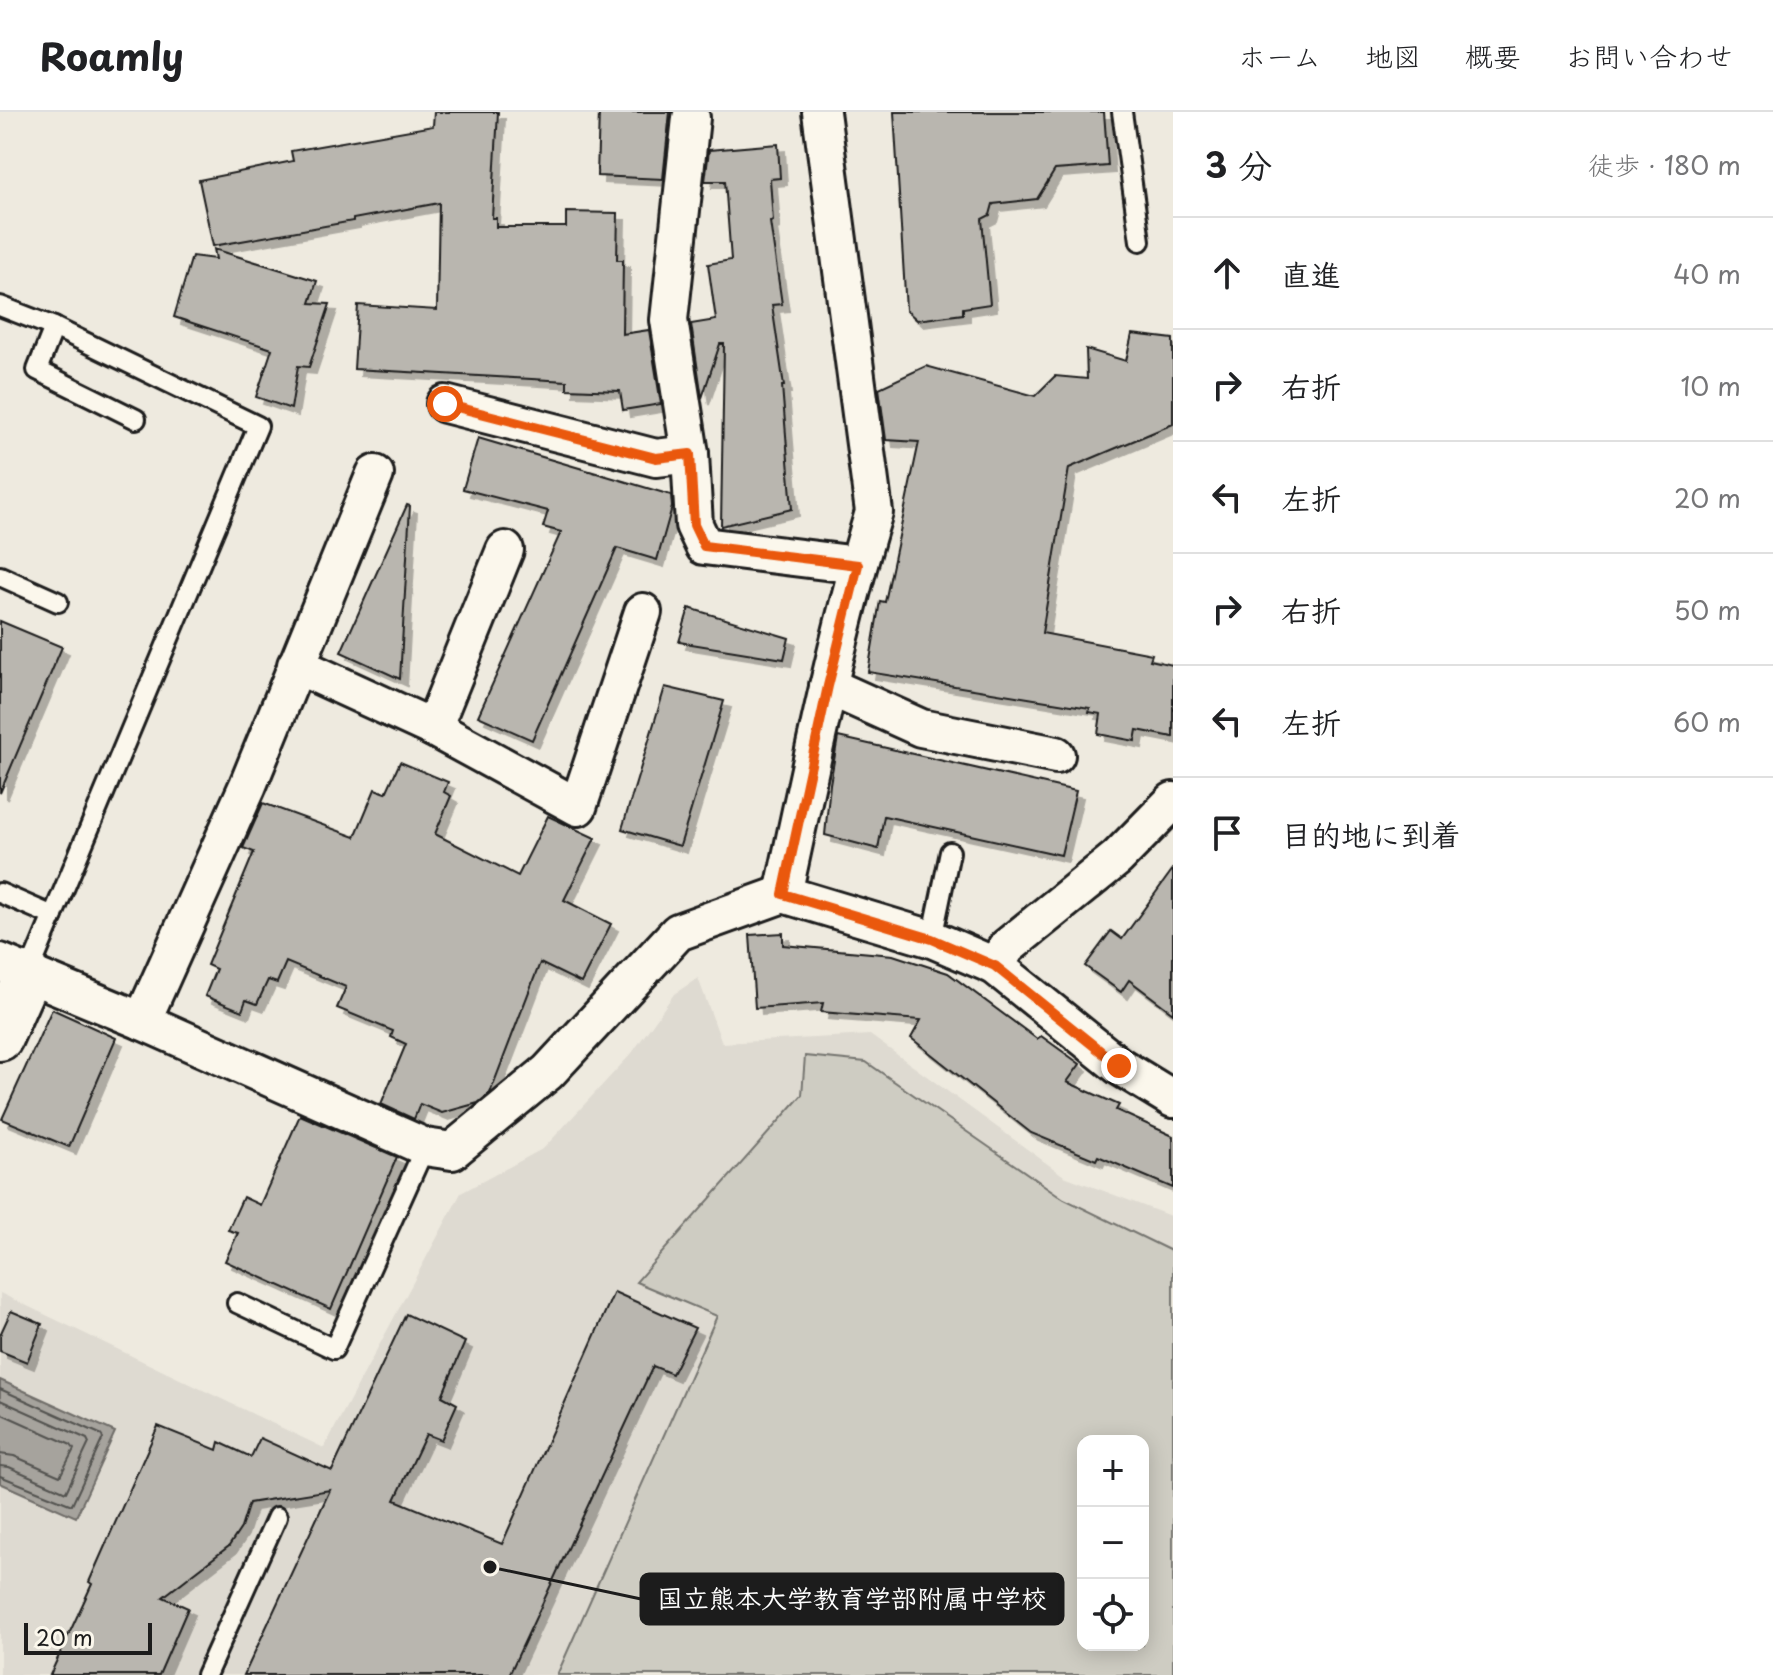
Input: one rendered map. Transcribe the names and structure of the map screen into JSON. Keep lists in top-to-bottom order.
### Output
{
  "places": ["国立熊本大学教育学部附属中学校"],
  "scale_bar": "20 m",
  "page": {
    "header": "Roamly",
    "nav": [
      "ホーム",
      "地図",
      "概要",
      "お問い合わせ"
    ],
    "heading": ["3 分", "徒歩 · 180 m"],
    "list": [
      ["直進", "40 m"],
      ["右折", "10 m"],
      ["左折", "20 m"],
      ["右折", "50 m"],
      ["左折", "60 m"],
      "目的地に到着"
    ],
    "map_buttons": ["+", "−"],
    "scale": "20 m"
  }
}
